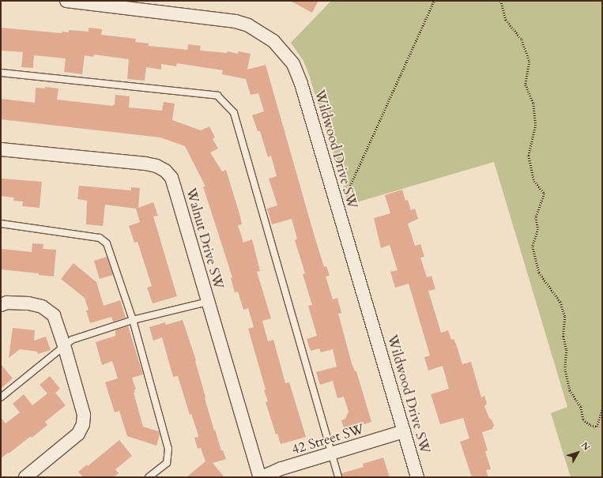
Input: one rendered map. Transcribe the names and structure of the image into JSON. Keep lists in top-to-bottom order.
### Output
{
  "streets": {
    "street": ["Wildwood Drive SW", "Walnut Drive SW", "42 Street SW"]
  },
  "crossings": [
    ["Wildwood Drive SW", "42 Street SW"],
    ["Walnut Drive SW", "42 Street SW"]
  ],
  "north": "top right"
}
